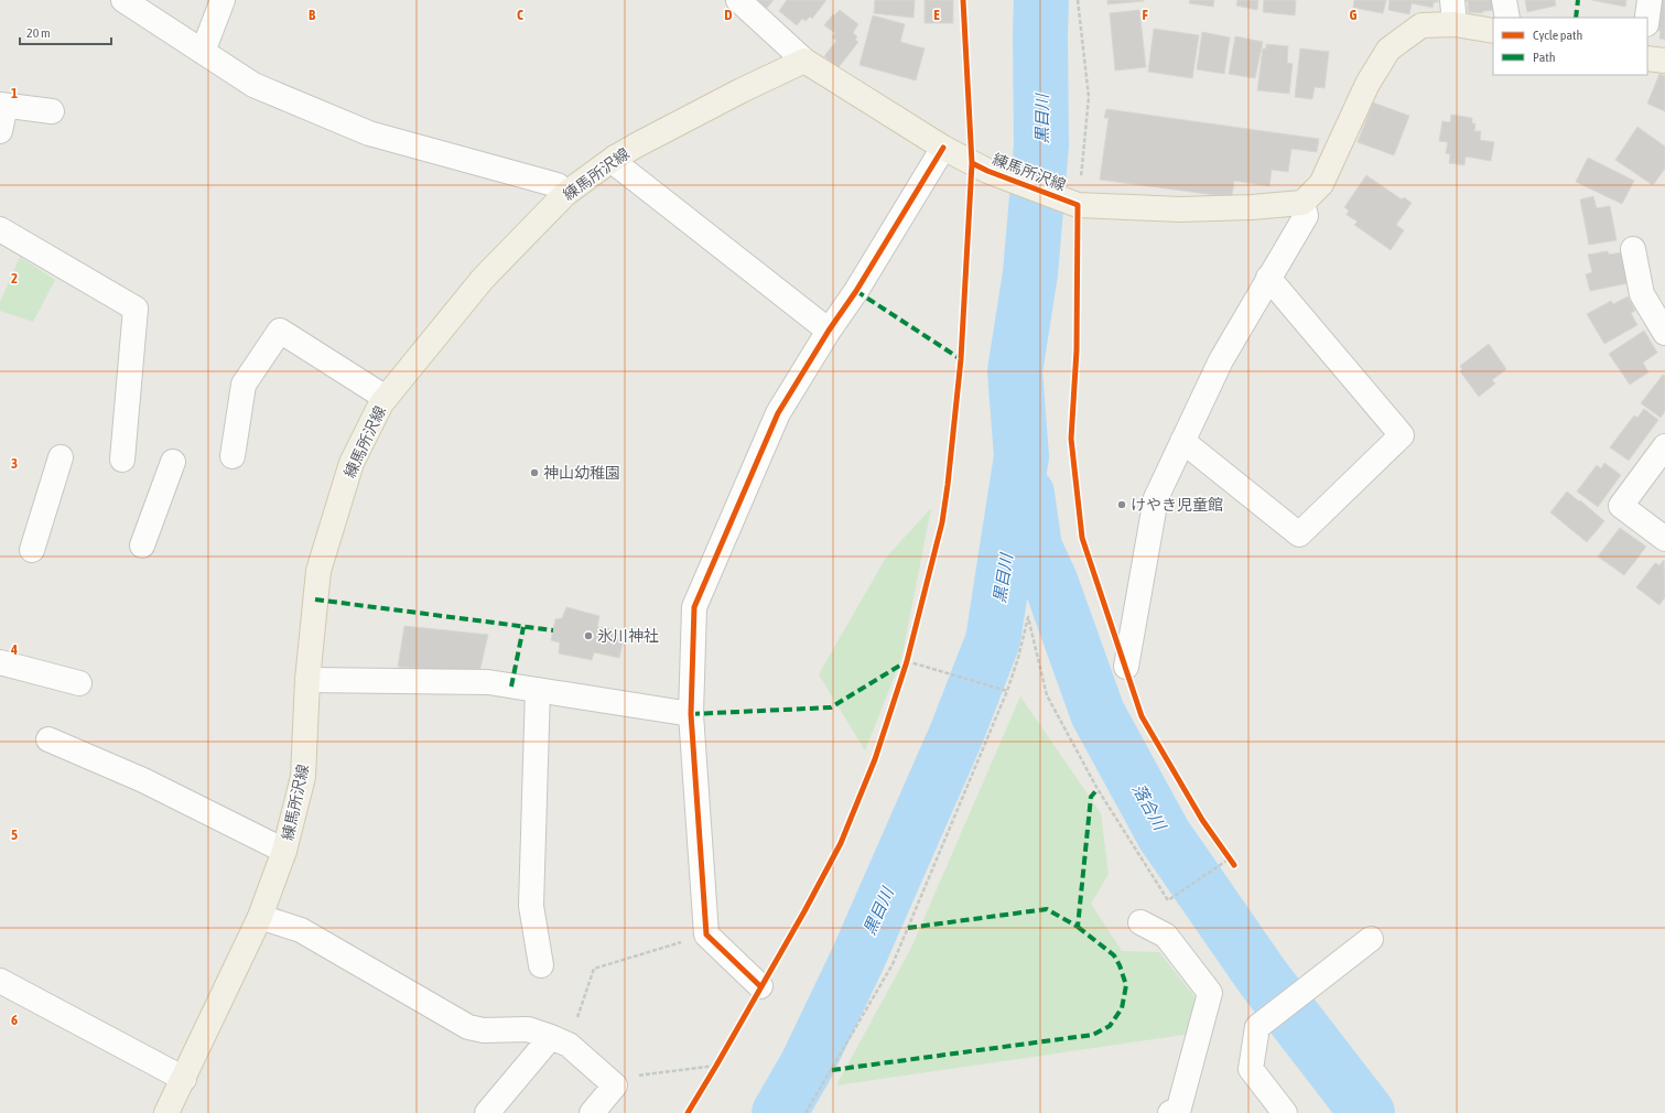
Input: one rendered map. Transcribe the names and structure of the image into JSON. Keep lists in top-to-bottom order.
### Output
{
  "streets": {
    "main road": ["練馬所沢線"]
  },
  "water": ["黒目川", "落合川"],
  "places": ["神山幼稚園", "けやき児童館", "氷川神社"],
  "legend": ["Cycle path", "Path"],
  "scale_bar": "20 m",
  "grid": {
    "columns": [
      "B",
      "C",
      "D",
      "E",
      "F",
      "G"
    ],
    "rows": [
      "1",
      "2",
      "3",
      "4",
      "5",
      "6"
    ]
  }
}
